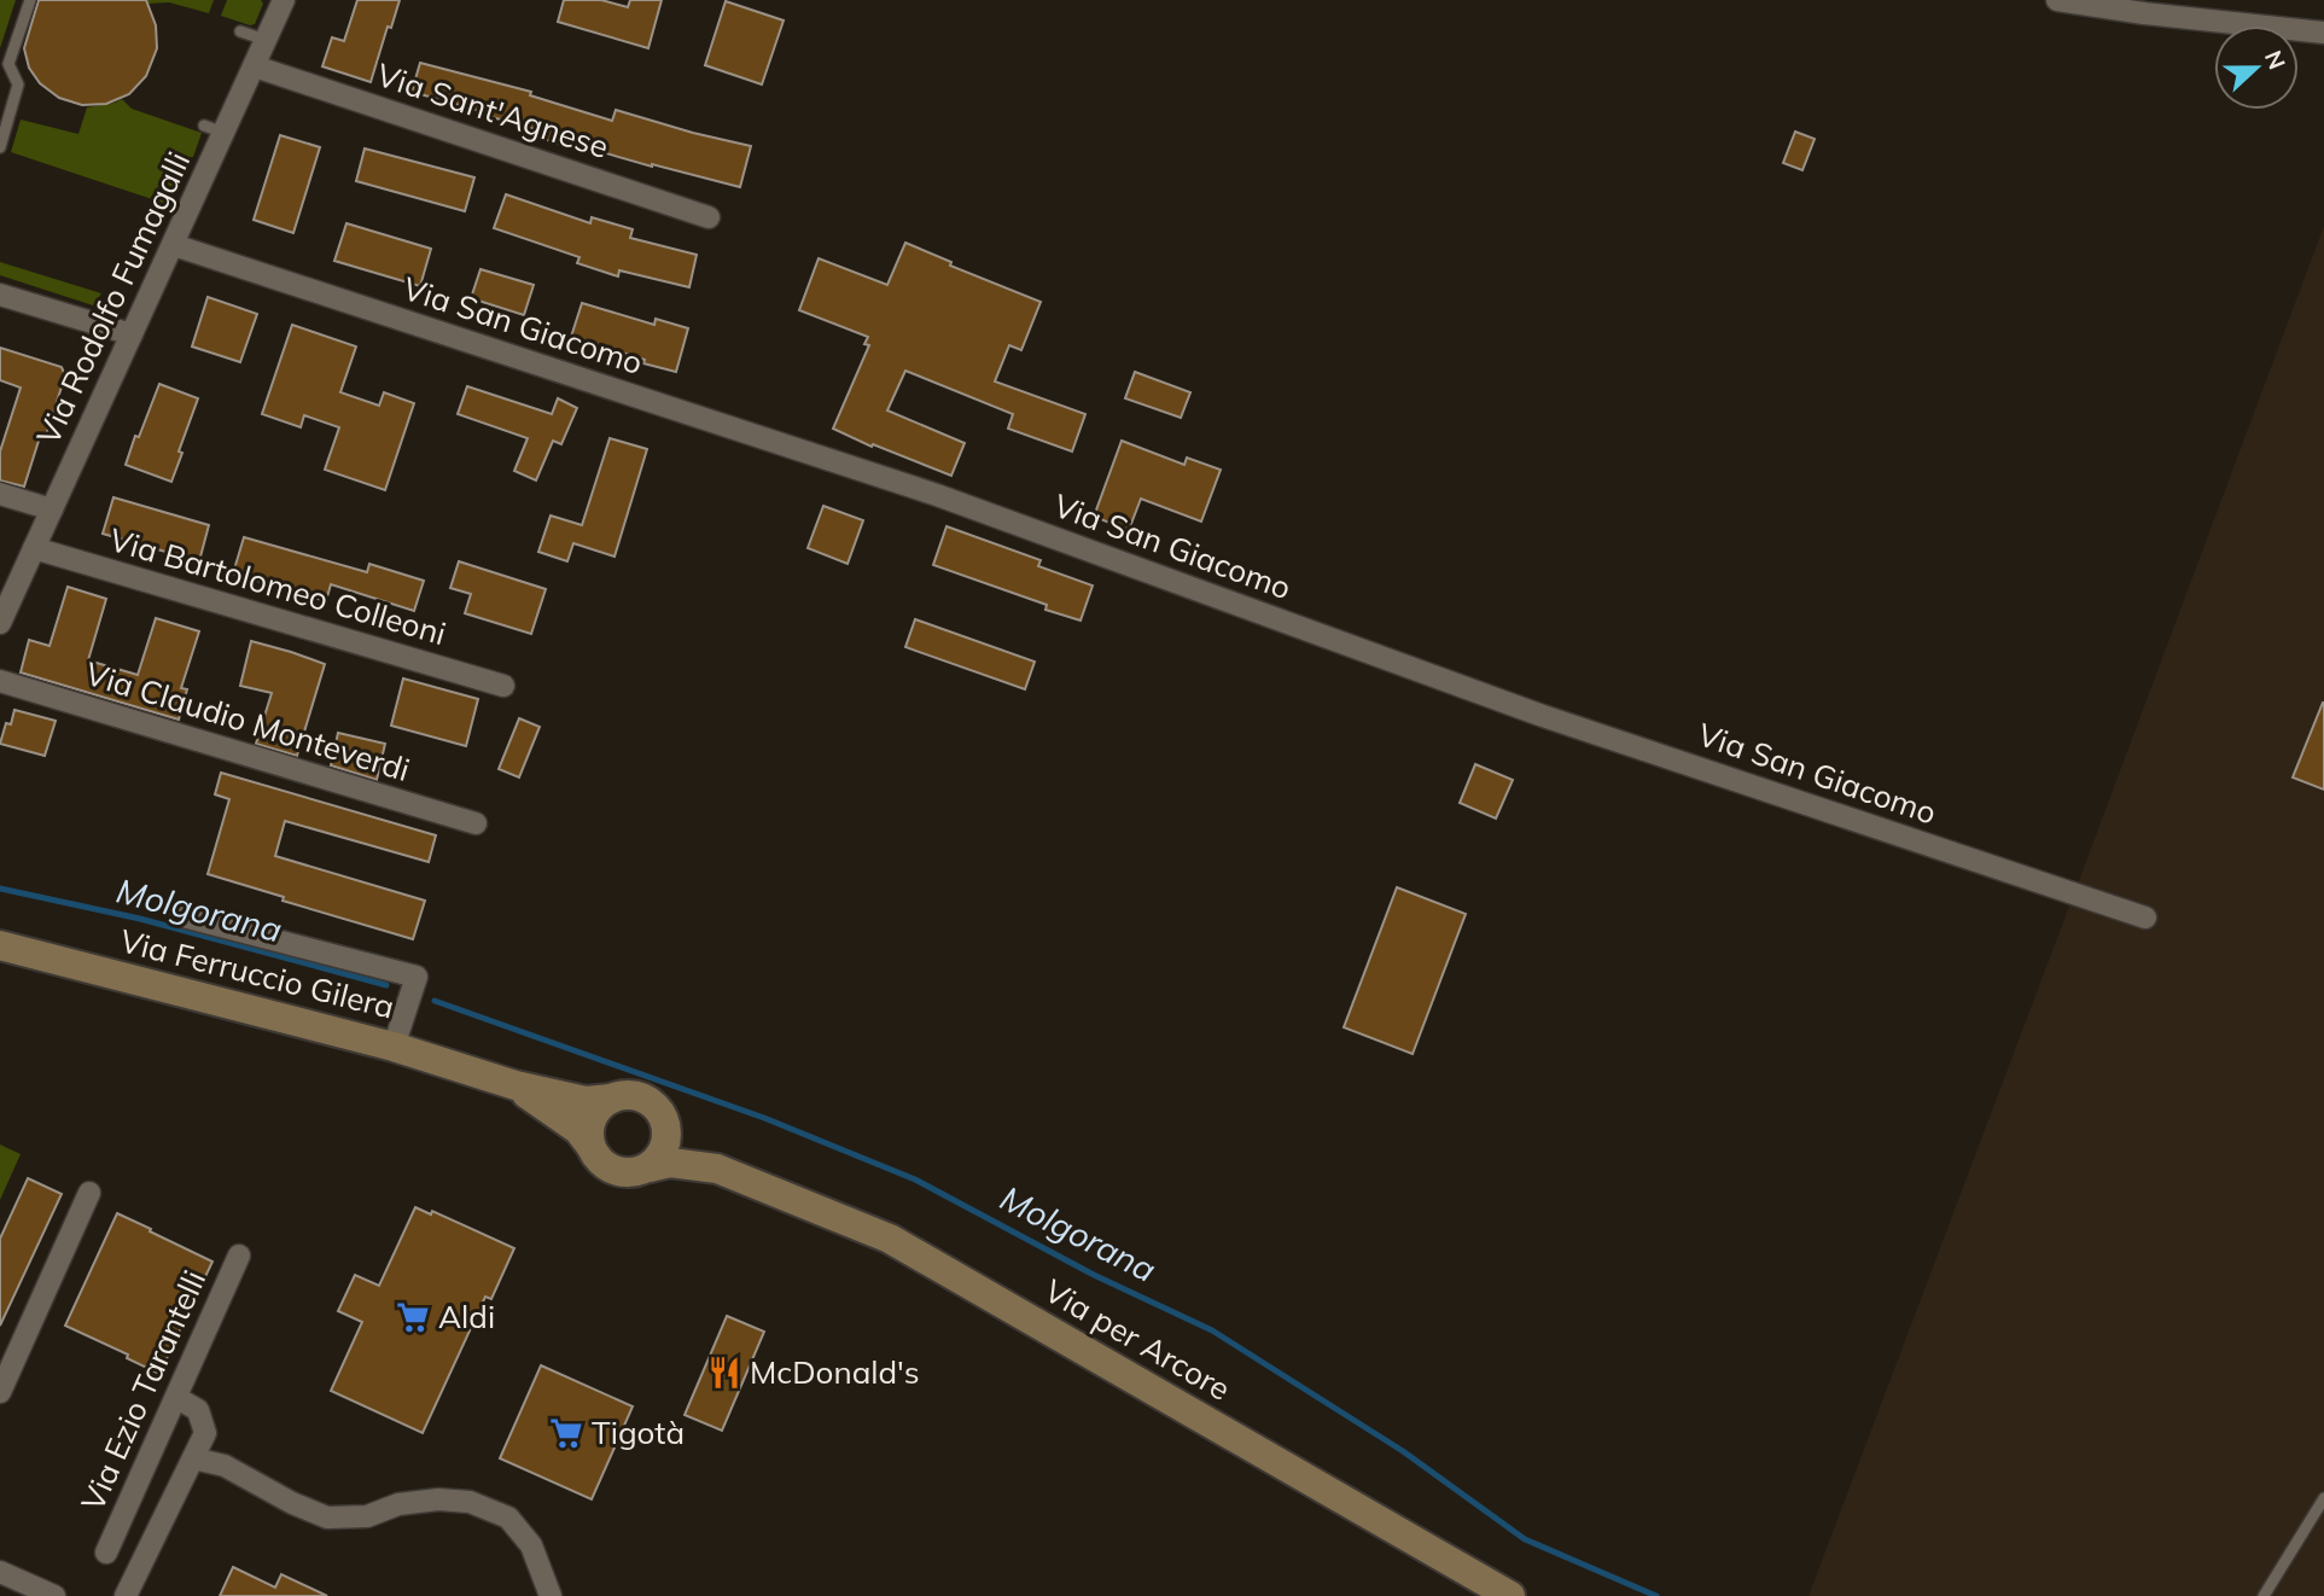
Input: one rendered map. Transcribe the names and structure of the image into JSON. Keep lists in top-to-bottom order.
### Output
{
  "streets": {
    "main road": ["Via Ferruccio Gilera", "Via per Arcore"],
    "street": [
      "Via Sant'Agnese",
      "Via Rodolfo Fumagalli",
      "Via San Giacomo",
      "Via Bartolomeo Colleoni",
      "Via Claudio Monteverdi",
      "Via Ezio Tarantelli"
    ]
  },
  "crossings": [
    ["Via Sant'Agnese", "Via Rodolfo Fumagalli"],
    ["Via Rodolfo Fumagalli", "Via San Giacomo"],
    ["Via Rodolfo Fumagalli", "Via Bartolomeo Colleoni"],
    ["Via Ferruccio Gilera", "Via per Arcore"]
  ],
  "water": ["Molgorana"],
  "places": {
    "supermarket": ["Aldi", "Tigotà"],
    "restaurant": ["McDonald's"]
  },
  "north": "right"
}
